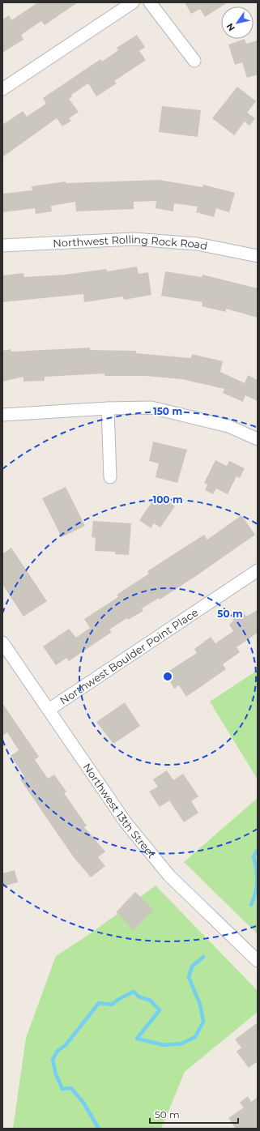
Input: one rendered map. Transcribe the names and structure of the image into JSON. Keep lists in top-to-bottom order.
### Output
{
  "streets": {
    "street": ["Northwest Rolling Rock Road", "Northwest Boulder Point Place", "Northwest 13th Street"]
  },
  "crossings": [
    ["Northwest Boulder Point Place", "Northwest 13th Street"]
  ],
  "scale_bar": "50 m",
  "north": "bottom left",
  "rings": ["150 m", "100 m", "50 m"]
}
